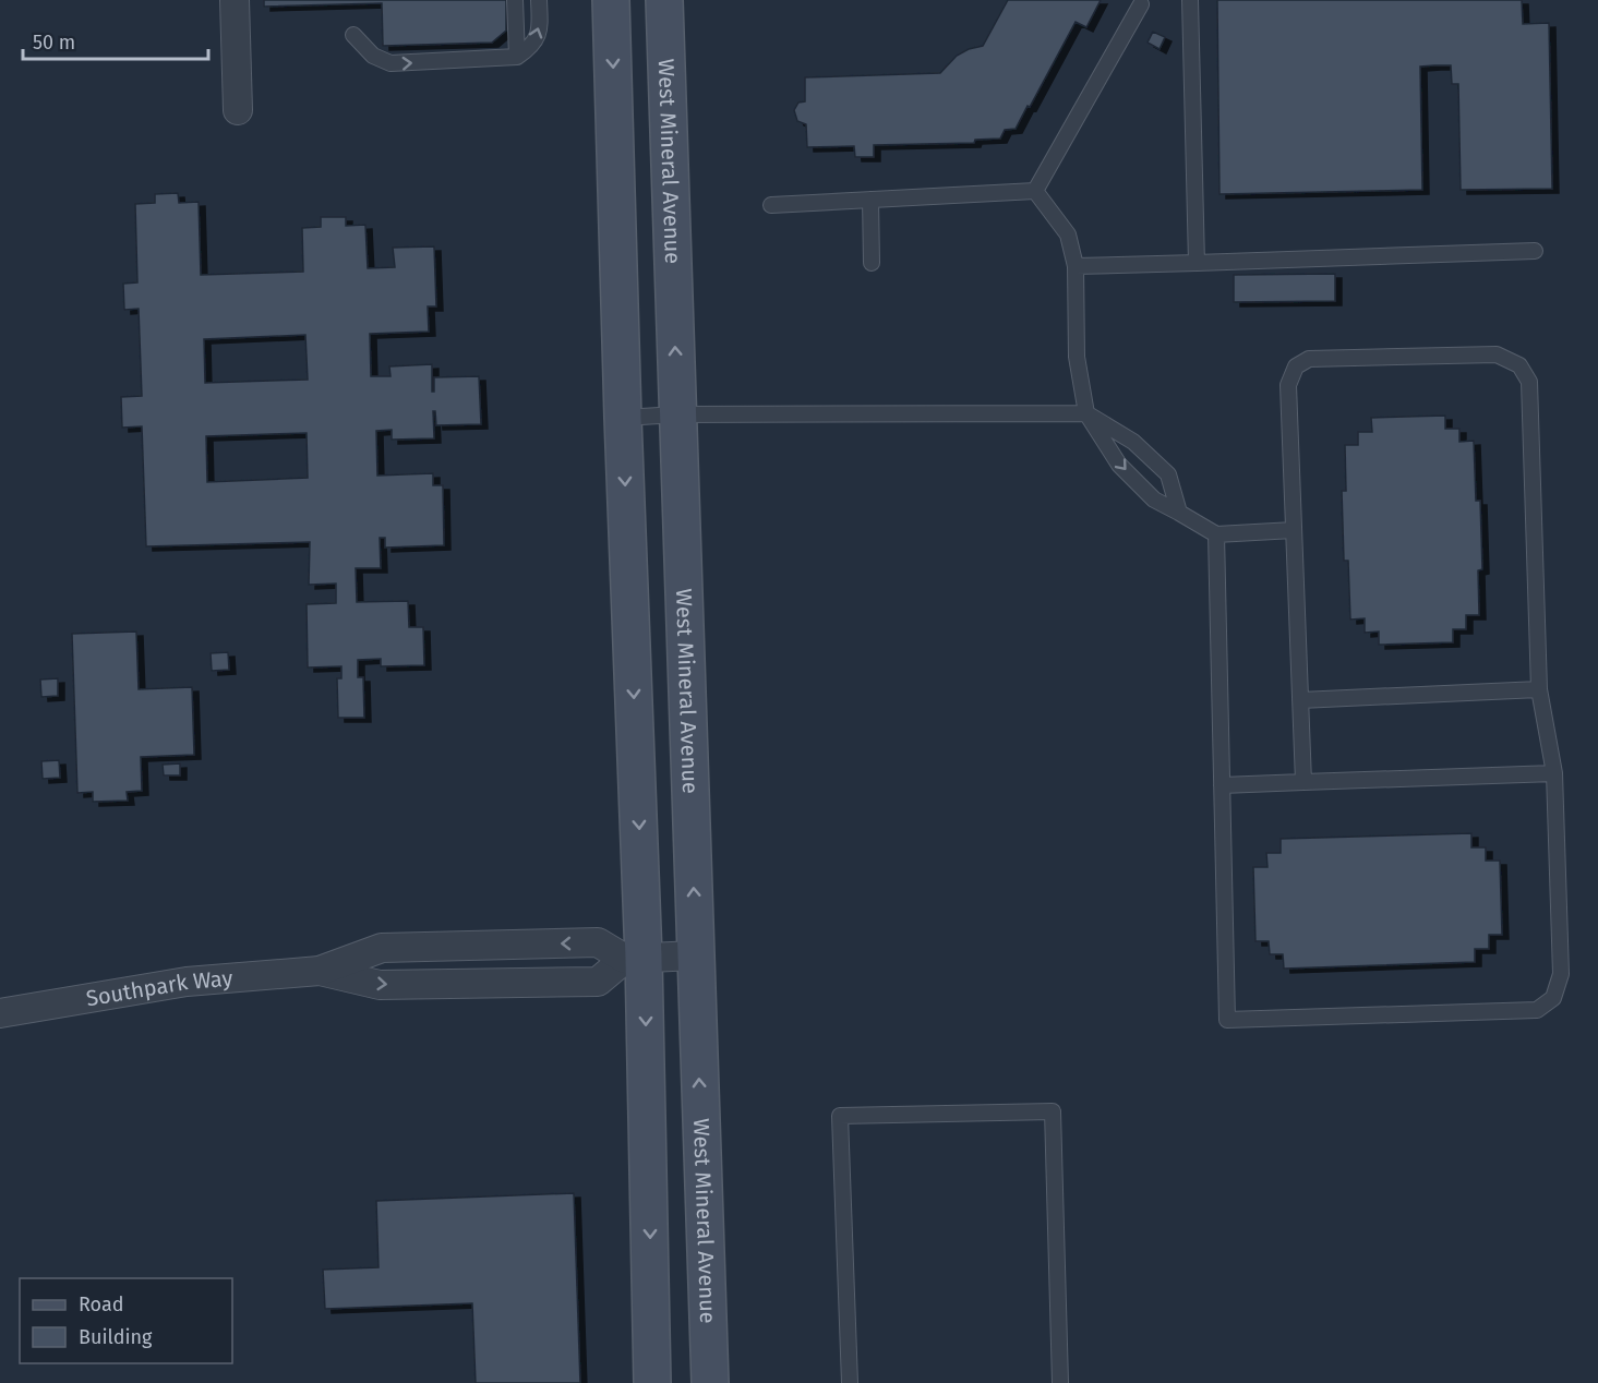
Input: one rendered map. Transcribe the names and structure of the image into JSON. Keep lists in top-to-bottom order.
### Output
{
  "streets": {
    "main road": ["West Mineral Avenue"],
    "street": ["Southpark Way"]
  },
  "legend": ["Road", "Building"],
  "scale_bar": "50 m"
}
